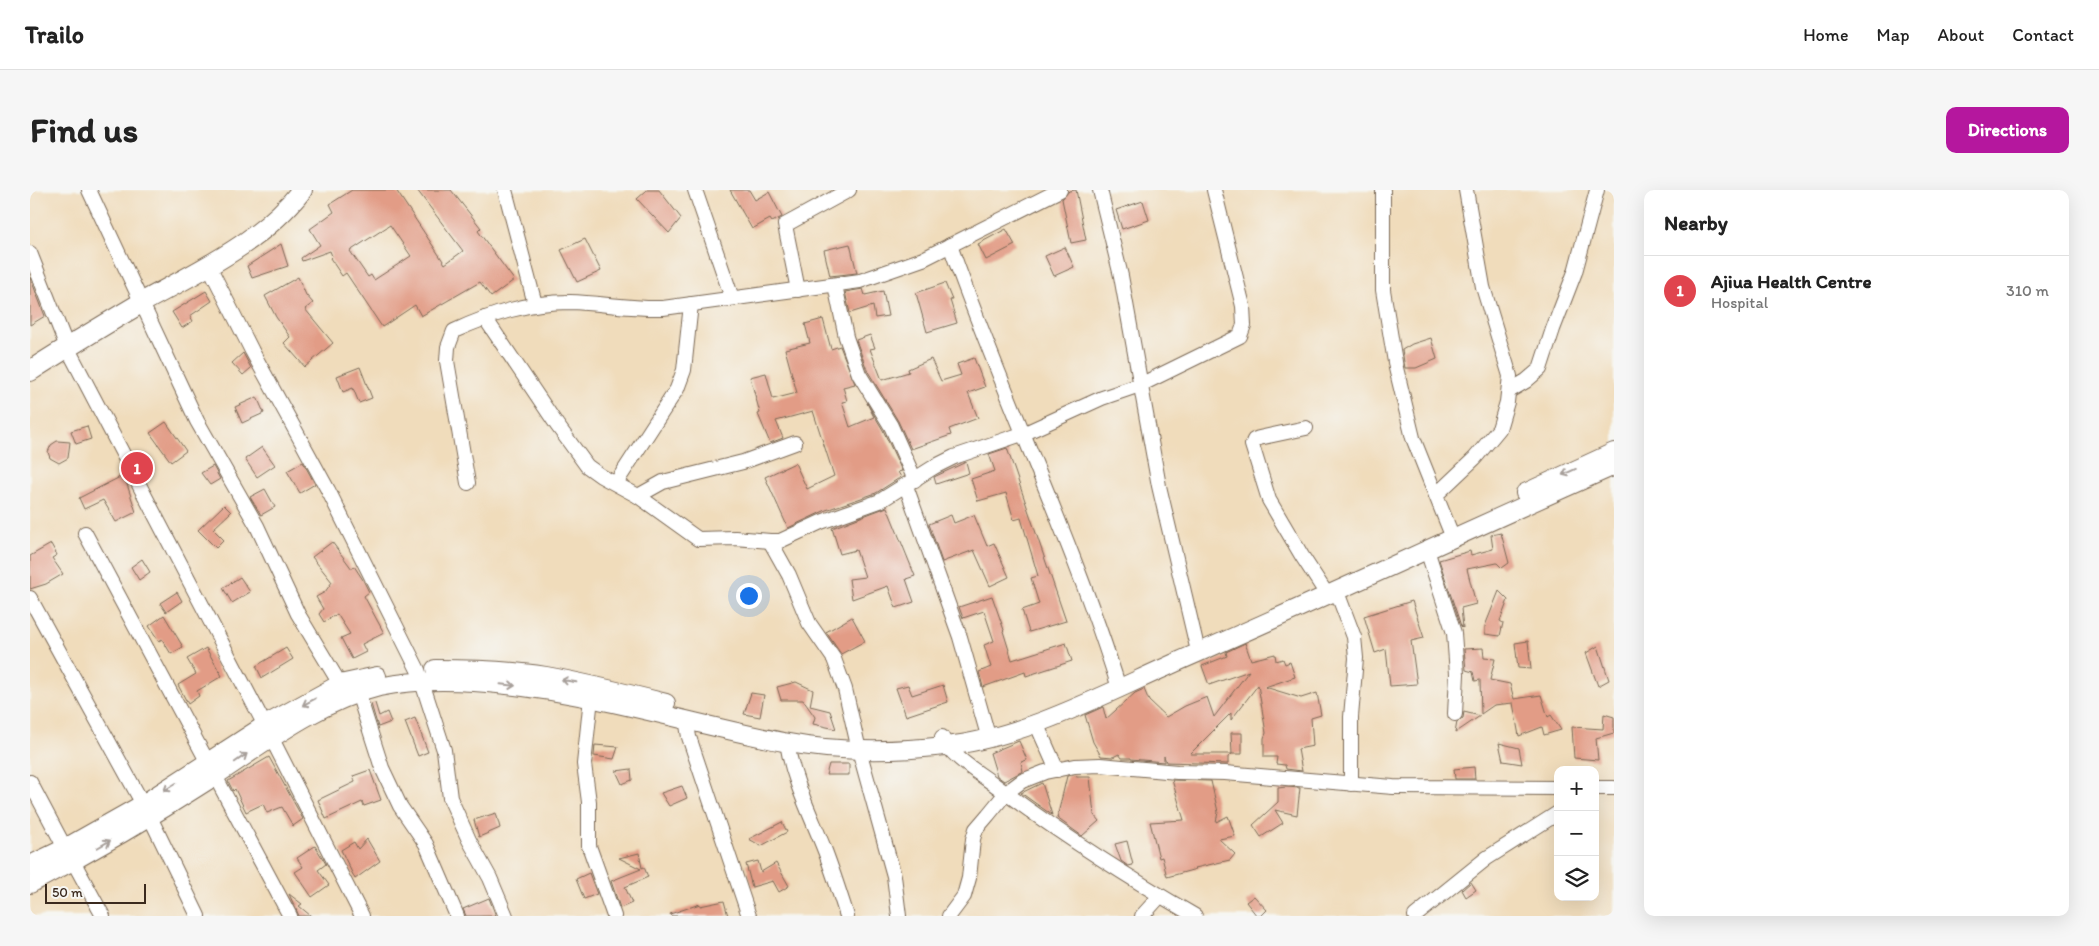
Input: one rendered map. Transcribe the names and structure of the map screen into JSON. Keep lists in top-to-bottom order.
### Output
{
  "scale_bar": "50 m",
  "page": {
    "header": "Trailo",
    "nav": [
      "Home",
      "Map",
      "About",
      "Contact"
    ],
    "buttons": "Directions",
    "title": "Find us",
    "heading": "Nearby",
    "list": [
      {
        "mark": "1",
        "name": "Ajiua Health Centre",
        "note": "Hospital",
        "value": "310 m"
      }
    ],
    "pins": "1",
    "map_buttons": ["+", "−"],
    "scale": "50 m"
  }
}
